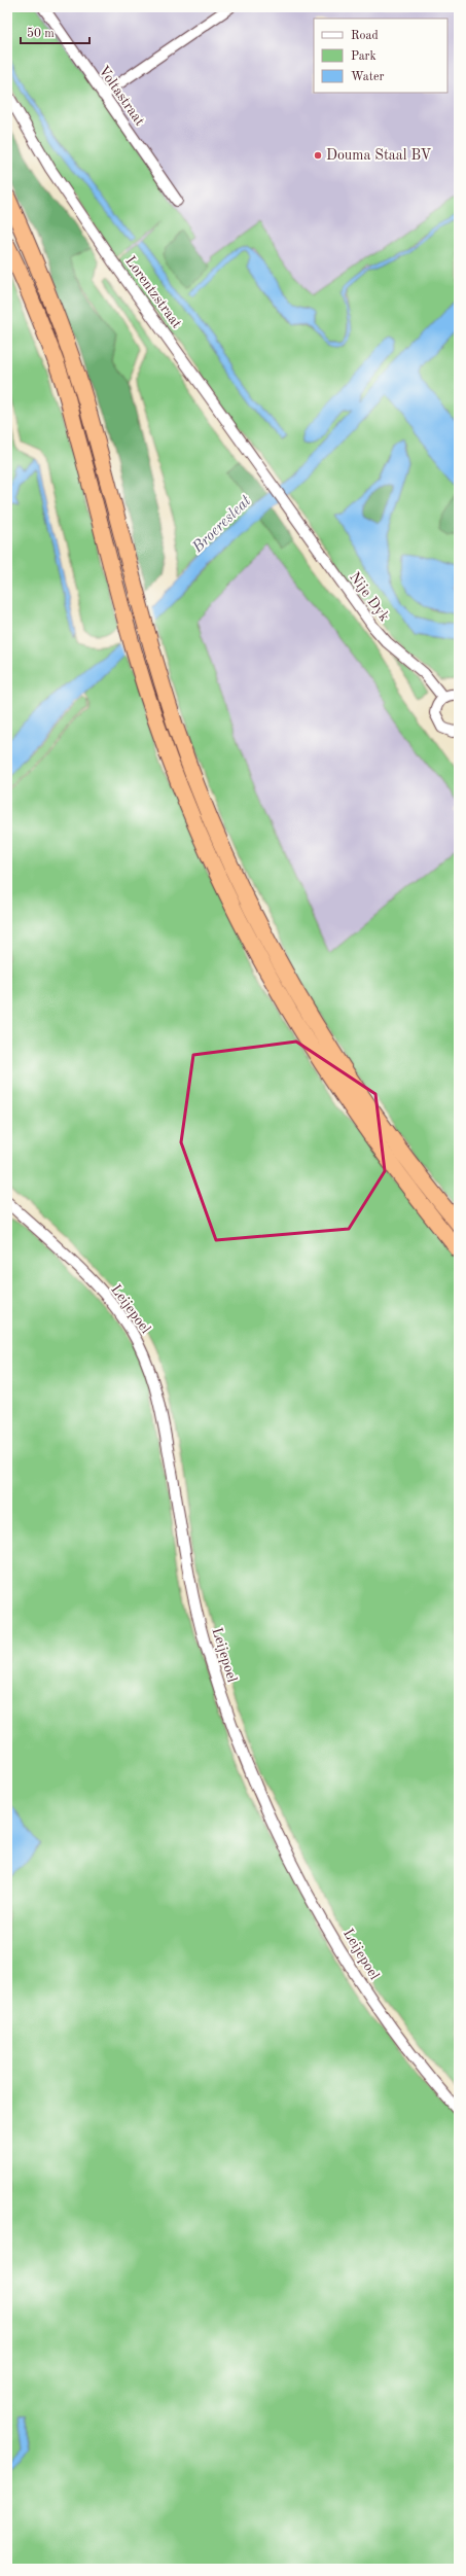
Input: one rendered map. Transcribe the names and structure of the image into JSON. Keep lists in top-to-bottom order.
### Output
{
  "streets": {
    "street": [
      "Voltastraat",
      "Lorentzstraat",
      "Nije Dyk",
      "Leijepoel"
    ]
  },
  "crossings": [
    ["Lorentzstraat", "Nije Dyk"]
  ],
  "water": ["Broeresleat"],
  "places": ["Douma Staal BV"],
  "legend": ["Road", "Park", "Water"],
  "scale_bar": "50 m"
}
